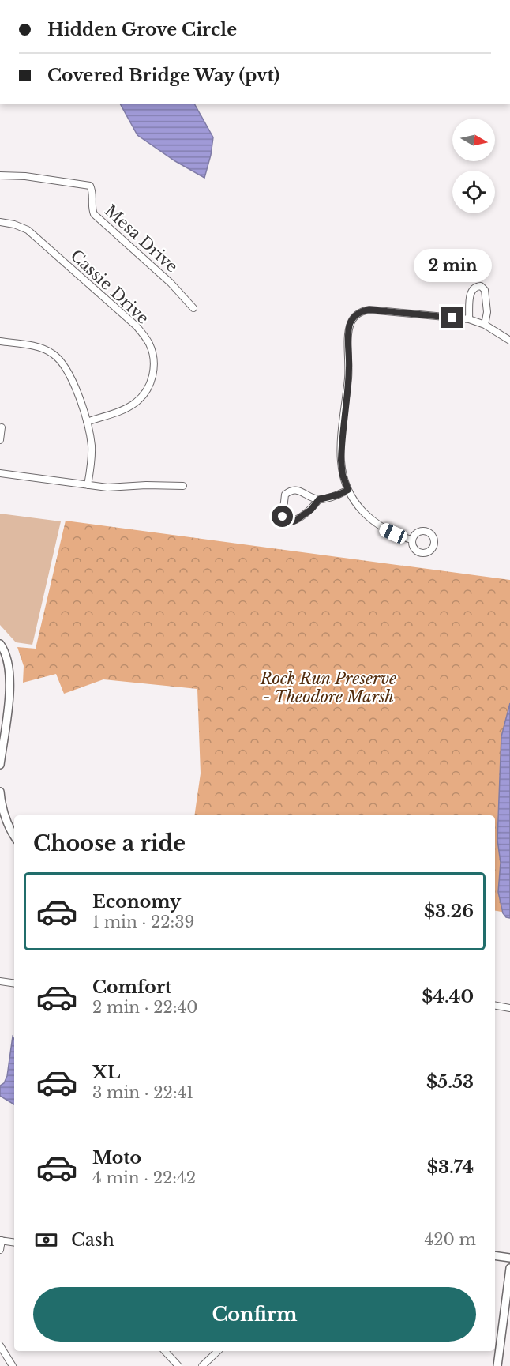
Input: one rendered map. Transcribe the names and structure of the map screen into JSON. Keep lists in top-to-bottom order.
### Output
{
  "streets": {
    "street": ["Mesa Drive", "Cassie Drive"]
  },
  "parks": ["Rock Run Preserve - Theodore Marsh"],
  "north": "right",
  "page": {
    "banner": ["Hidden Grove Circle", "Covered Bridge Way (pvt)"],
    "bubble": "2 min",
    "heading": "Choose a ride",
    "list": [
      {
        "name": "Economy",
        "note": "1 min · 22:39",
        "value": "$3.26"
      },
      {
        "name": "Comfort",
        "note": "2 min · 22:40",
        "value": "$4.40"
      },
      {
        "name": "XL",
        "note": "3 min · 22:41",
        "value": "$5.53"
      },
      {
        "name": "Moto",
        "note": "4 min · 22:42",
        "value": "$3.74"
      }
    ],
    "pay": ["Cash", "420 m"],
    "buttons": "Confirm"
  }
}
